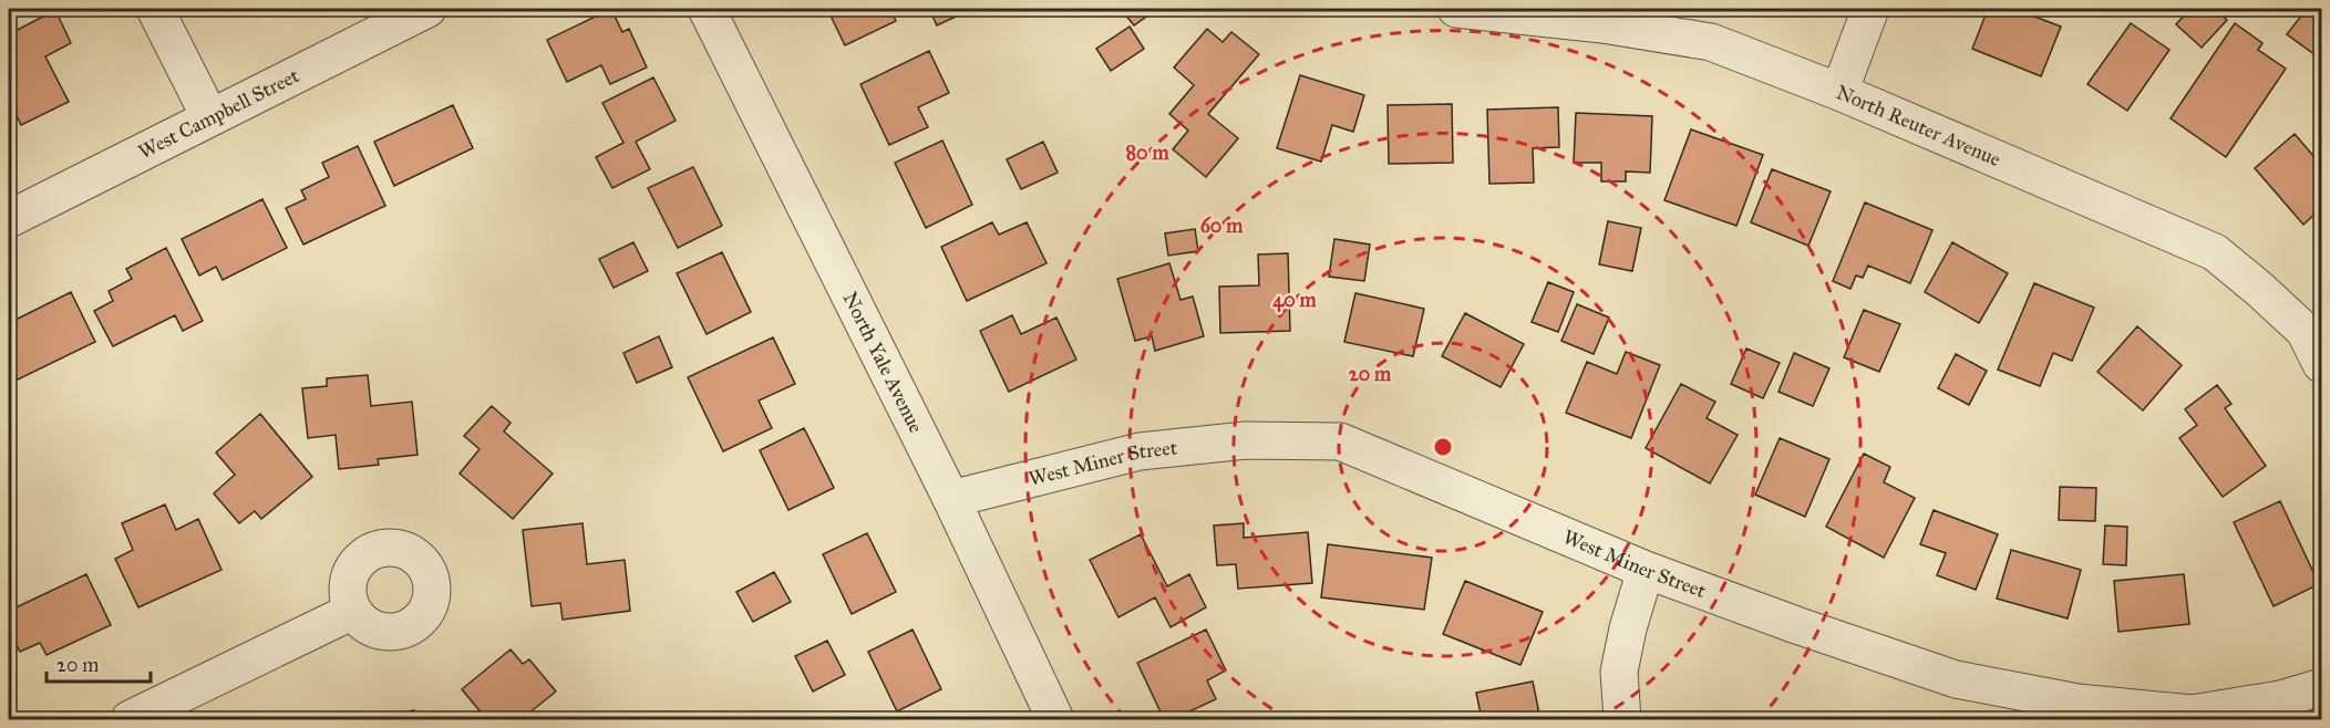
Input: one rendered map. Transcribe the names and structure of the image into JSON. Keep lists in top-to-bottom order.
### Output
{
  "streets": {
    "street": [
      "West Campbell Street",
      "North Reuter Avenue",
      "North Yale Avenue",
      "West Miner Street"
    ]
  },
  "crossings": [
    ["North Yale Avenue", "West Miner Street"]
  ],
  "scale_bar": "20 m",
  "rings": [
    "80 m",
    "60 m",
    "40 m",
    "20 m"
  ]
}
